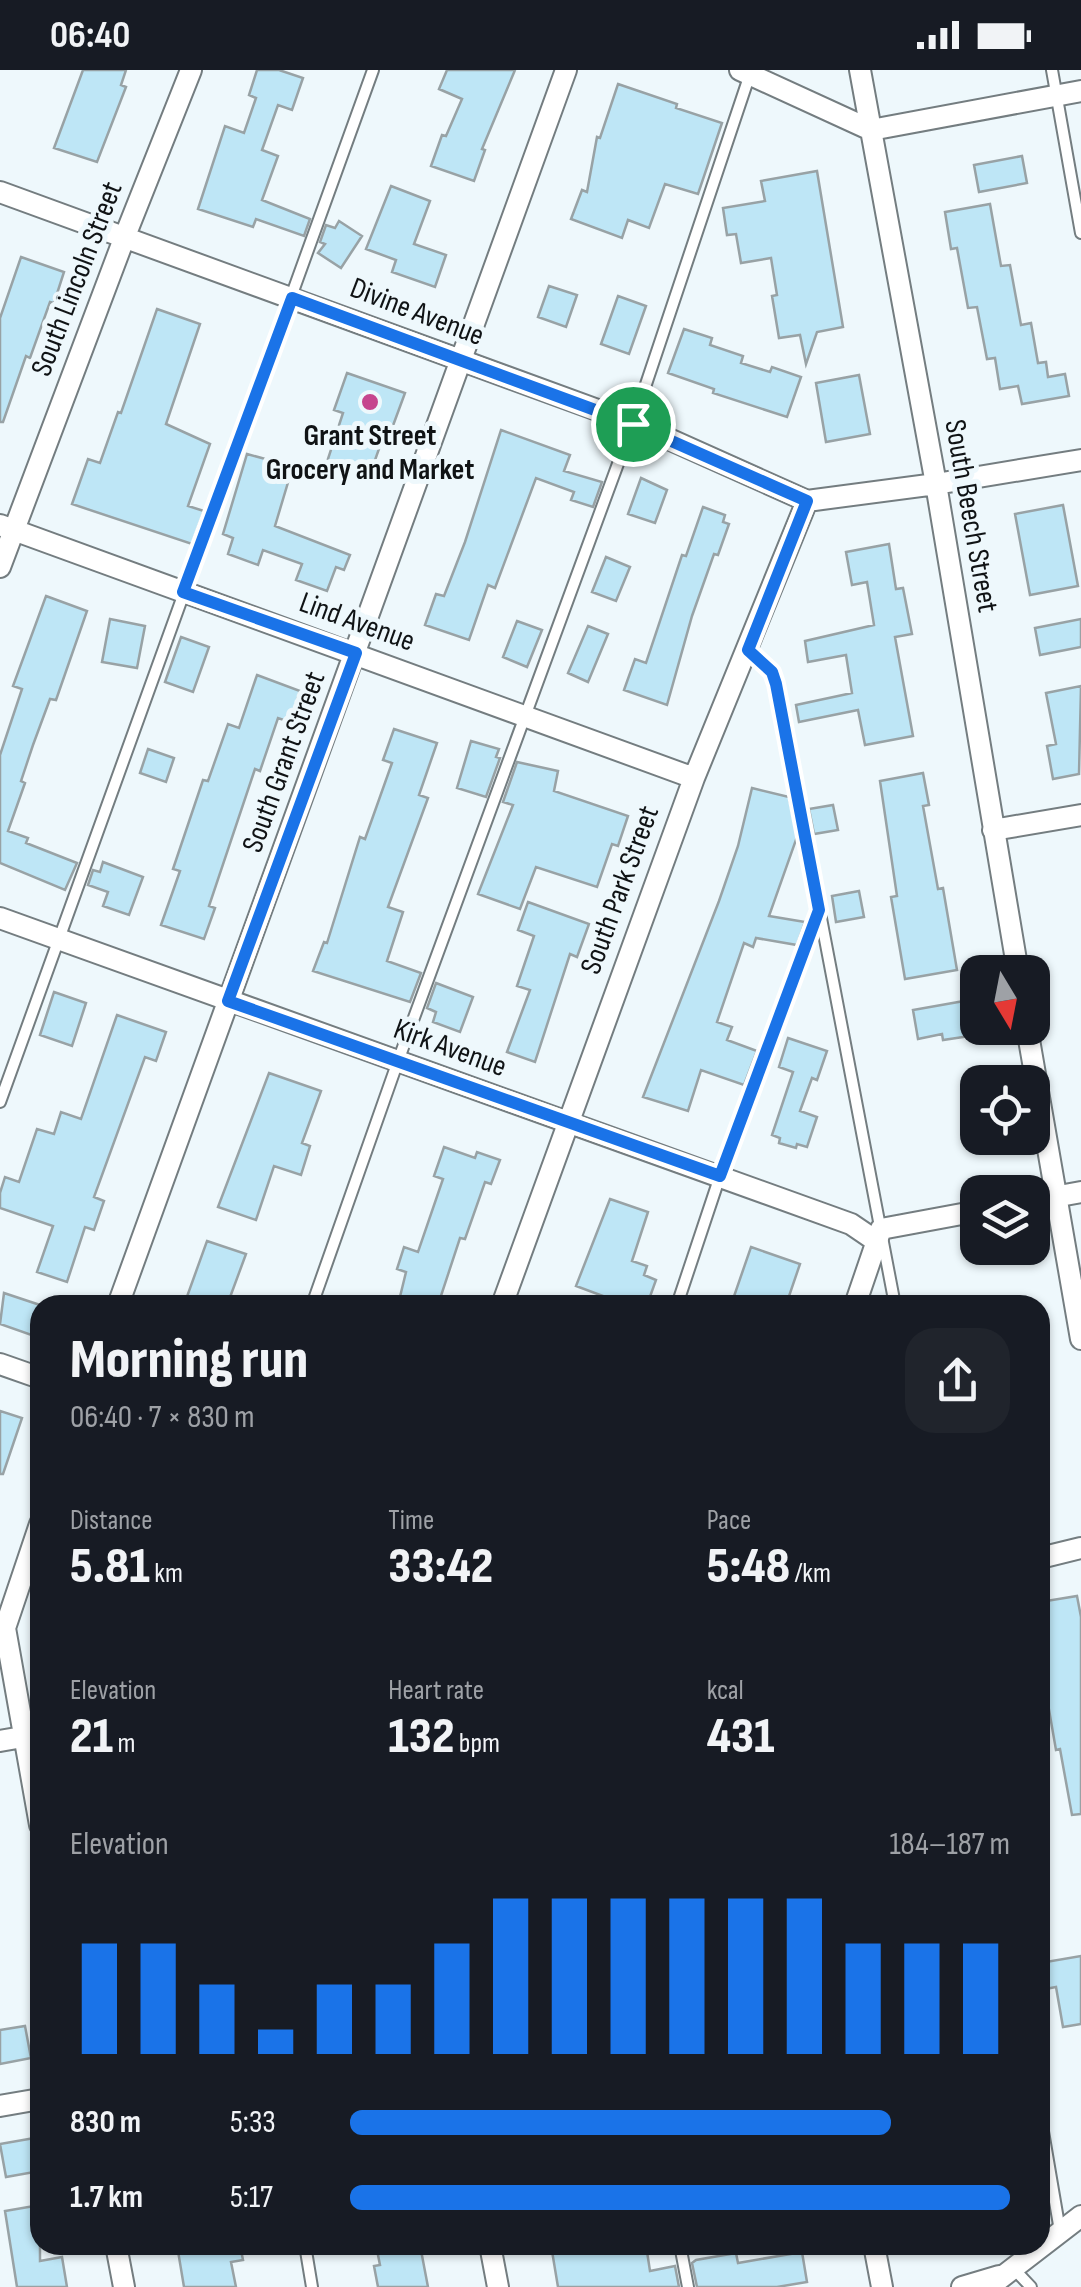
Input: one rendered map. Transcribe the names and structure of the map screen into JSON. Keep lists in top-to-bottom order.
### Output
{
  "streets": {
    "street": [
      "South Lincoln Street",
      "Divine Avenue",
      "South Beech Street",
      "Lind Avenue",
      "South Grant Street",
      "South Park Street",
      "Kirk Avenue"
    ]
  },
  "crossings": [
    ["South Lincoln Street", "Divine Avenue"],
    ["South Lincoln Street", "Lind Avenue"],
    ["Divine Avenue", "South Grant Street"],
    ["Divine Avenue", "South Park Street"],
    ["Lind Avenue", "South Grant Street"],
    ["Lind Avenue", "South Park Street"],
    ["South Grant Street", "Kirk Avenue"],
    ["South Park Street", "Kirk Avenue"]
  ],
  "places": ["Grant Street Grocery and Market"],
  "north": "bottom",
  "page": {
    "status": "06:40",
    "heading": ["Morning run", "06:40 · 7 × 830 m"],
    "stats": [
      ["Distance", "5.81 km"],
      ["Time", "33:42"],
      ["Pace", "5:48 /km"],
      ["Elevation", "21 m"],
      ["Heart rate", "132 bpm"],
      ["kcal", "431"]
    ],
    "chart": ["Elevation", "184–187 m"],
    "list": [
      {
        "name": "830 m",
        "note": "5:33"
      },
      {
        "name": "1.7 km",
        "note": "5:17"
      }
    ]
  }
}
